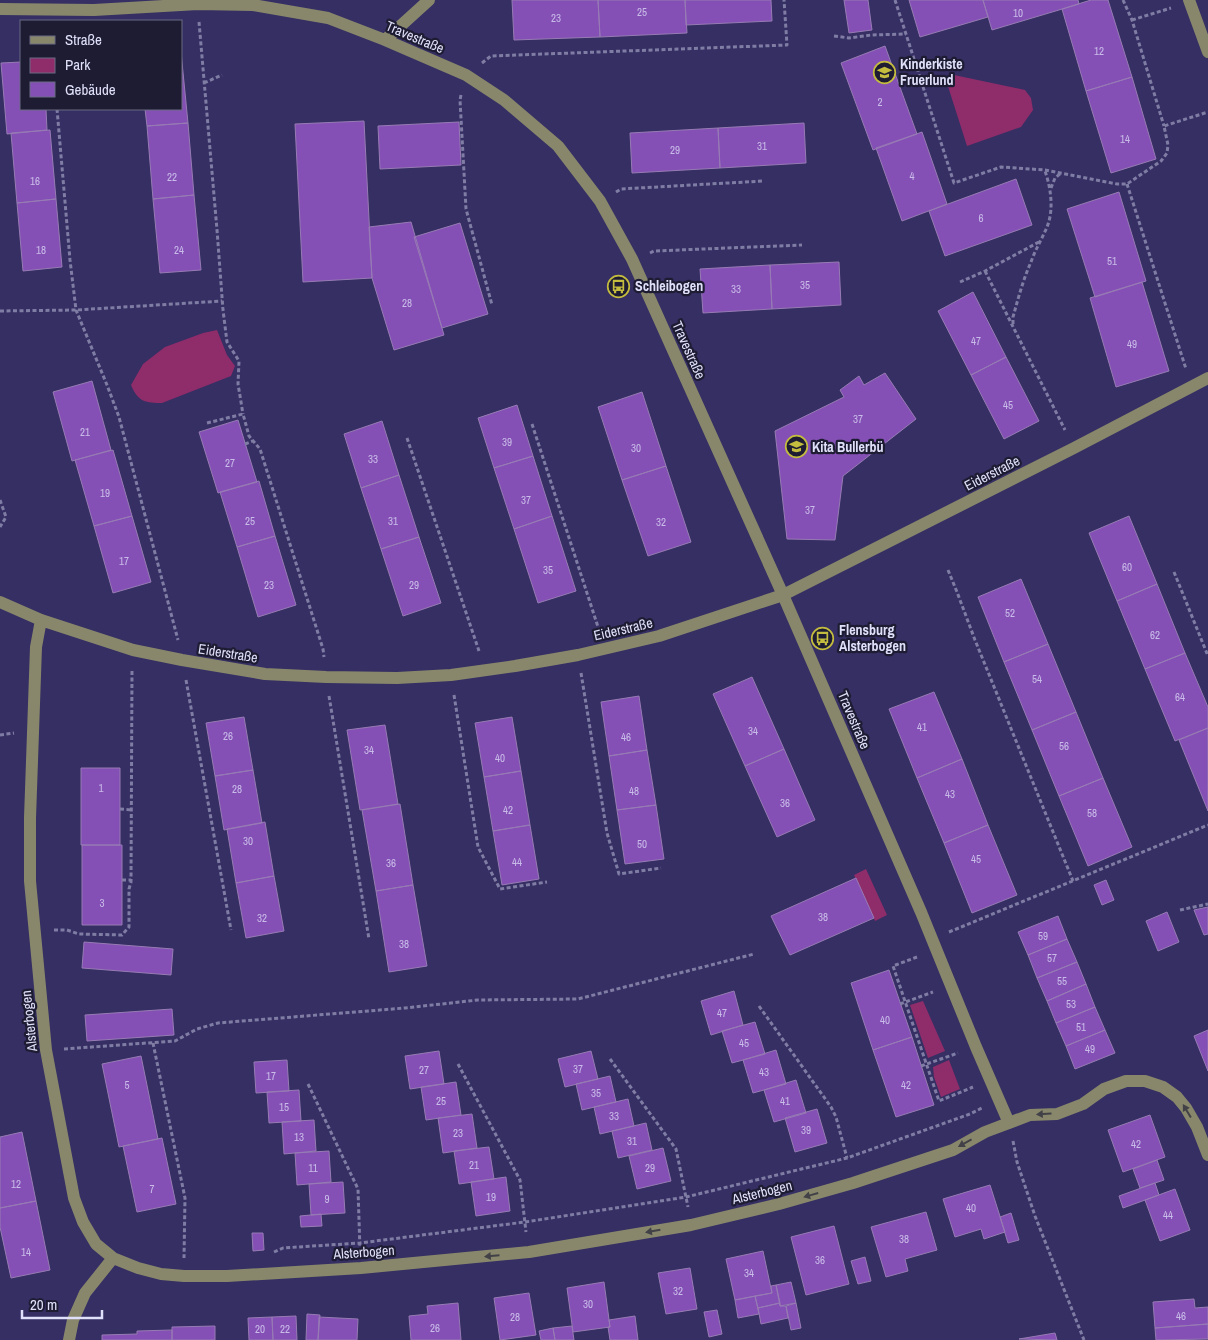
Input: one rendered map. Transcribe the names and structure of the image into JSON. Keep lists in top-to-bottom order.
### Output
{
  "streets": {
    "street": ["Travestraße", "Eiderstraße", "Alsterbogen"]
  },
  "crossings": [
    ["Travestraße", "Eiderstraße"],
    ["Travestraße", "Alsterbogen"],
    ["Eiderstraße", "Alsterbogen"]
  ],
  "one_way": ["Alsterbogen"],
  "places": {
    "school or university": ["Kinderkiste Fruerlund", "Kita Bullerbü"],
    "bus stop": ["Schleibogen", "Flensburg Alsterbogen"]
  },
  "house_numbers": [
    "25",
    "10",
    "23",
    "12",
    "2",
    "14",
    "31",
    "29",
    "4",
    "22",
    "16",
    "6",
    "18",
    "24",
    "51",
    "35",
    "33",
    "28",
    "47",
    "49",
    "45",
    "37",
    "21",
    "39",
    "30",
    "33",
    "27",
    "19",
    "37",
    "37",
    "25",
    "31",
    "32",
    "17",
    "60",
    "35",
    "23",
    "29",
    "52",
    "62",
    "54",
    "64",
    "41",
    "34",
    "26",
    "46",
    "56",
    "34",
    "40",
    "1",
    "28",
    "48",
    "43",
    "36",
    "42",
    "58",
    "30",
    "50",
    "45",
    "44",
    "36",
    "3",
    "38",
    "32",
    "59",
    "38",
    "57",
    "55",
    "53",
    "47",
    "40",
    "51",
    "45",
    "49",
    "37",
    "27",
    "43",
    "17",
    "5",
    "42",
    "35",
    "25",
    "41",
    "15",
    "33",
    "39",
    "23",
    "13",
    "31",
    "42",
    "21",
    "11",
    "29",
    "12",
    "7",
    "19",
    "9",
    "40",
    "44",
    "38",
    "14",
    "36",
    "34",
    "32",
    "30",
    "46",
    "28",
    "26",
    "20",
    "22"
  ],
  "legend": ["Straße", "Park", "Gebäude"],
  "scale_bar": "20 m"
}
